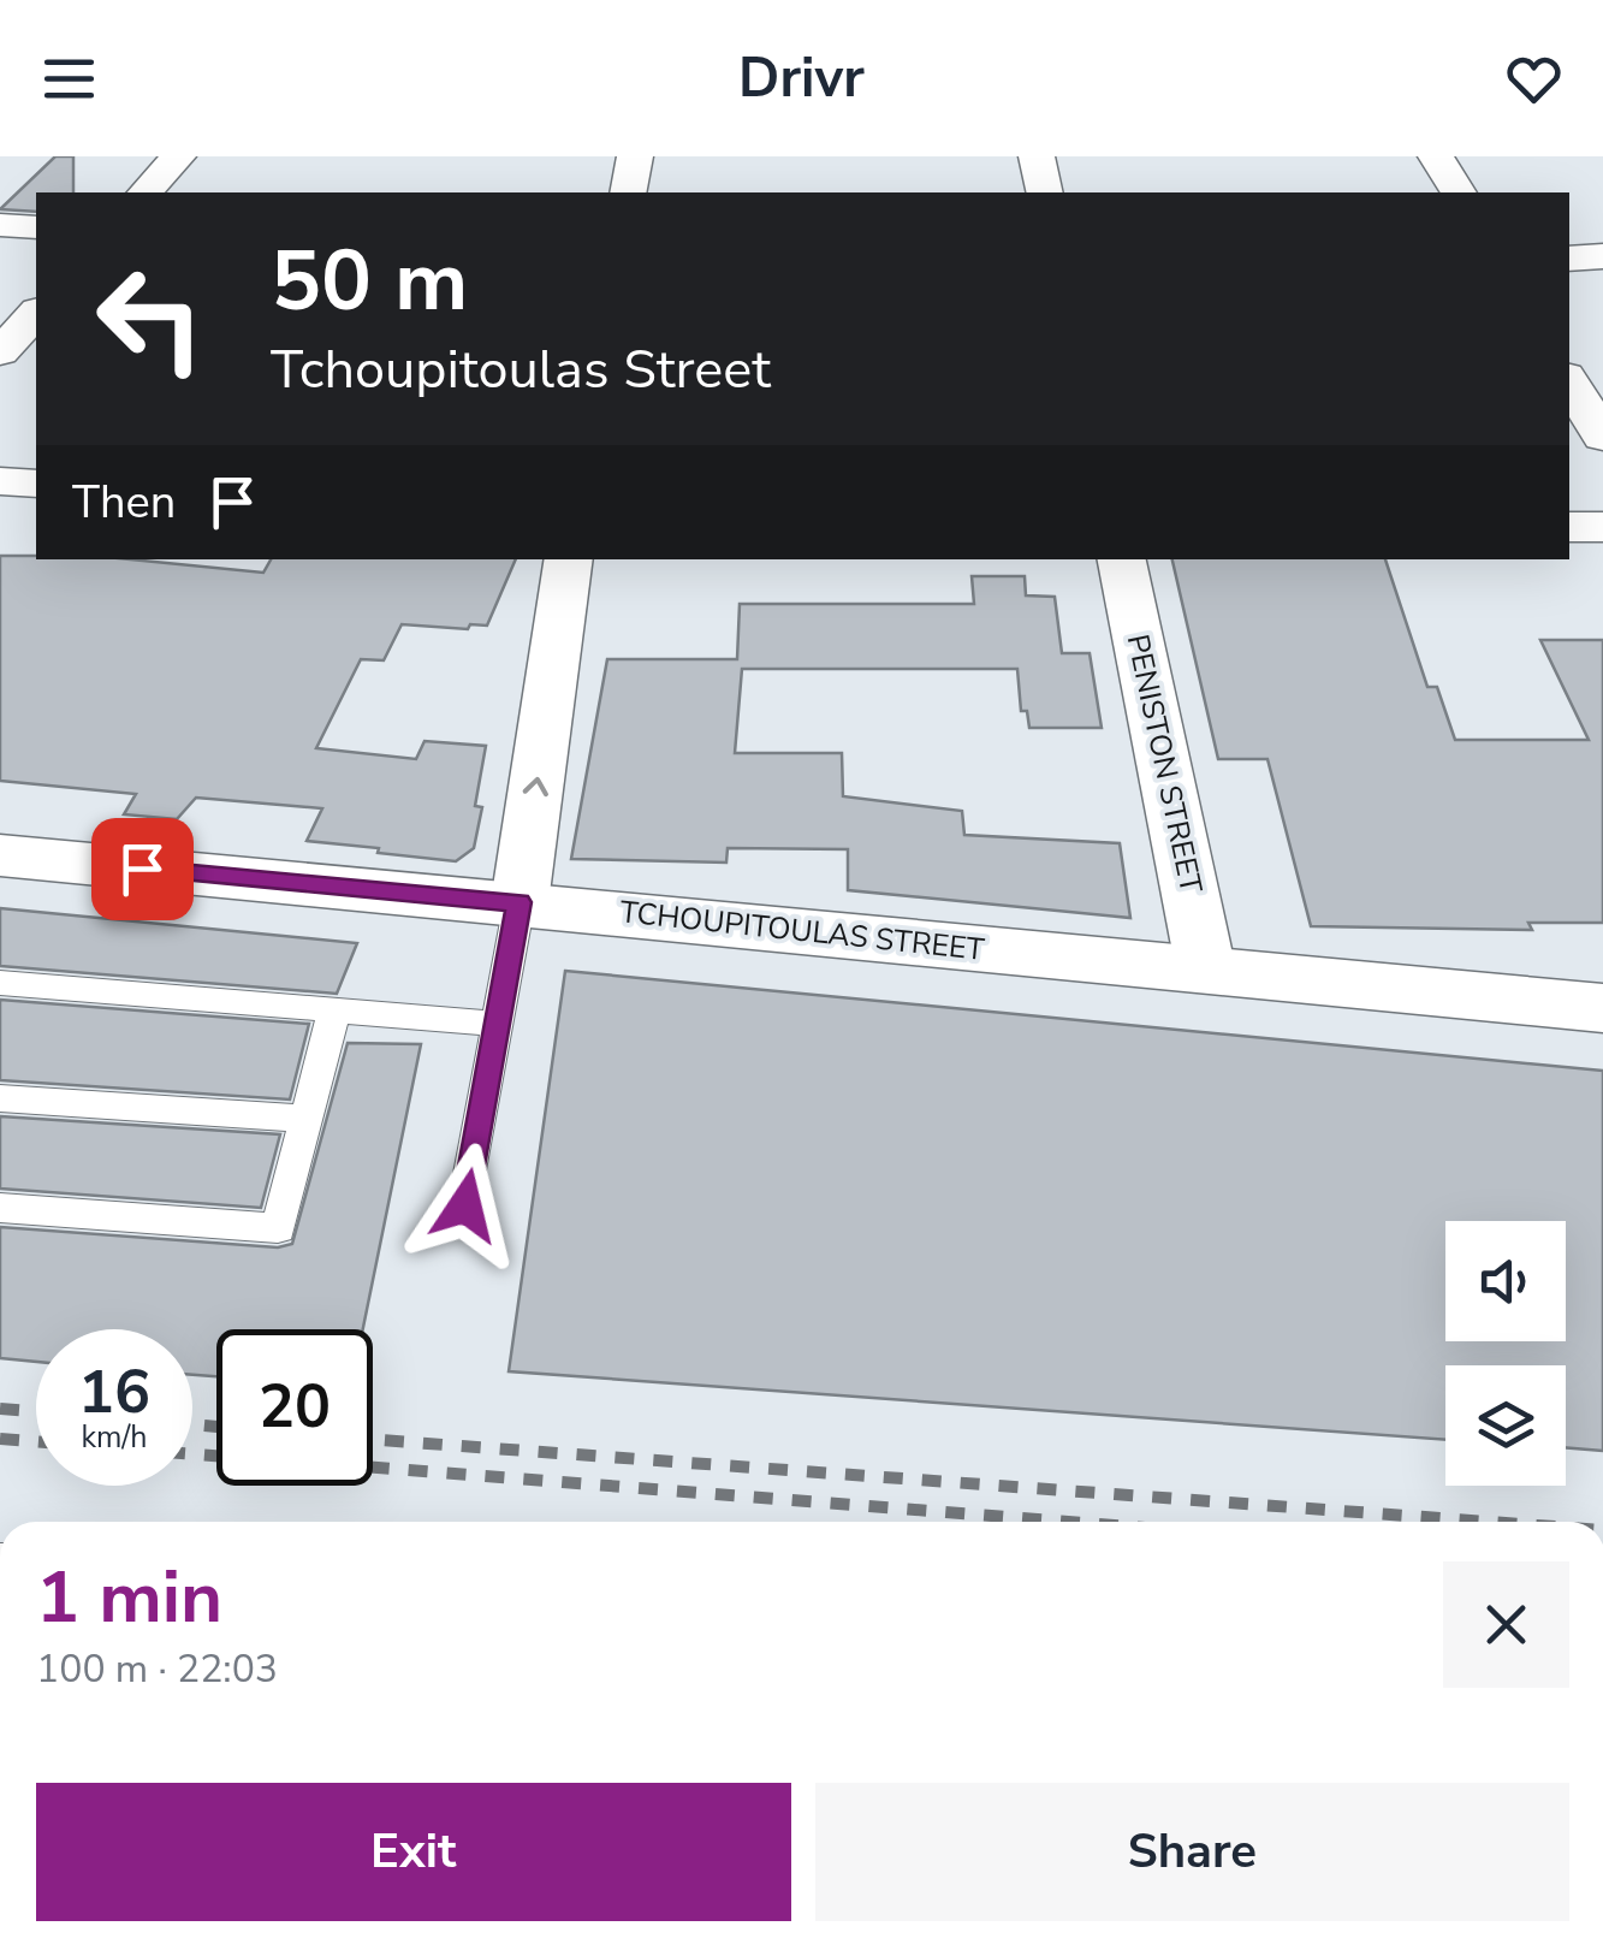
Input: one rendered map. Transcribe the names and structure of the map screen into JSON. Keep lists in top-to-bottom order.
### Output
{
  "streets": {
    "street": ["PENISTON STREET", "TCHOUPITOULAS STREET"]
  },
  "crossings": [
    ["PENISTON STREET", "TCHOUPITOULAS STREET"]
  ],
  "page": {
    "header": "Drivr",
    "turn": ["50 m", "Tchoupitoulas Street"],
    "then": "Then",
    "speed": "16 km/h",
    "limit": "20",
    "heading": ["1 min", "100 m · 22:03"],
    "buttons": ["Exit", "Share"]
  }
}
